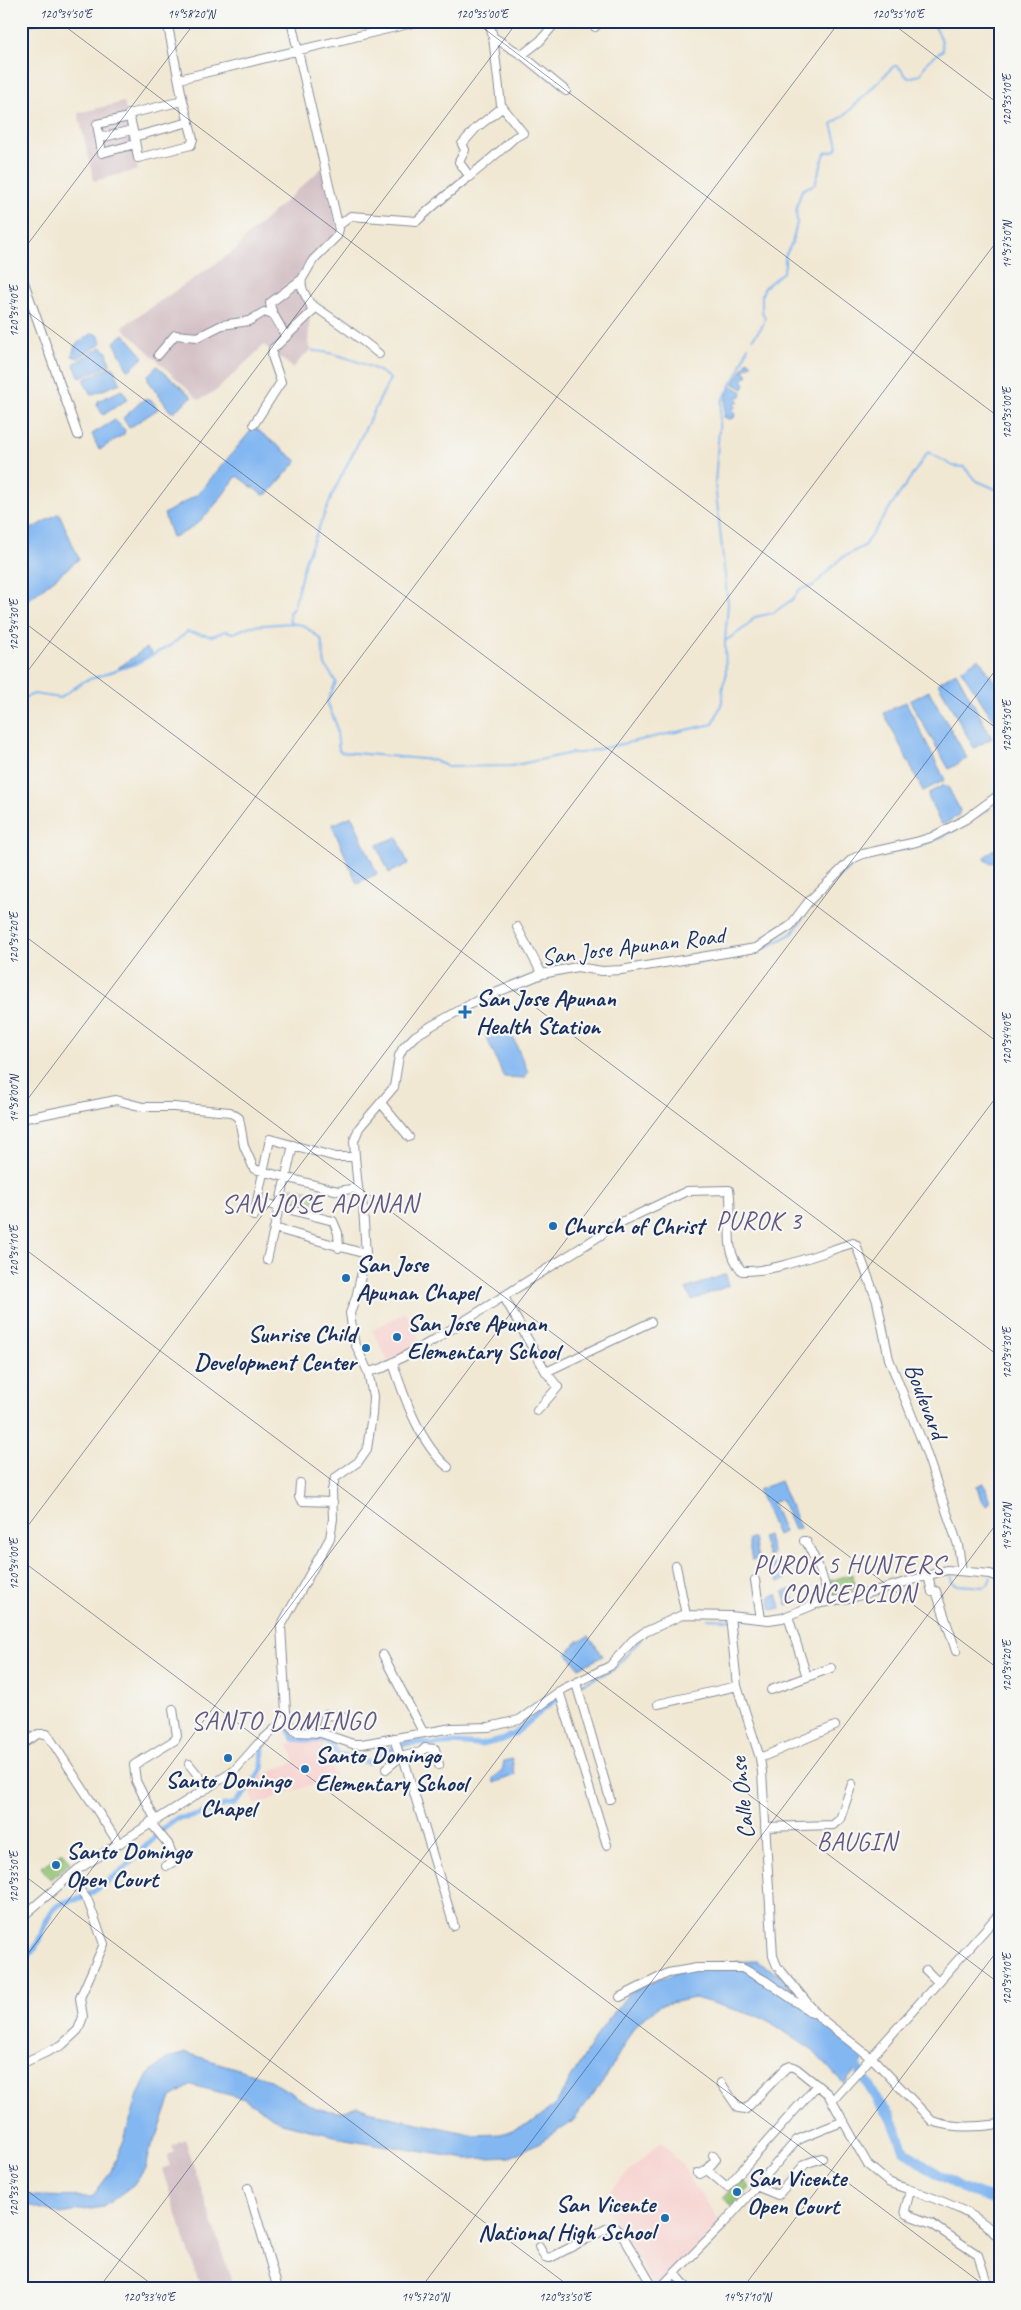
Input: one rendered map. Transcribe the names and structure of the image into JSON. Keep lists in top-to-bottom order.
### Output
{
  "streets": {
    "street": ["San Jose Apunan Road", "Boulevard", "Calle Onse"]
  },
  "districts": [
    "SAN JOSE APUNAN",
    "PUROK 3",
    "PUROK 5 HUNTERS CONCEPCION",
    "SANTO DOMINGO",
    "BAUGIN"
  ],
  "places": {
    "health": ["San Jose Apunan Health Station"],
    "other": [
      "Church of Christ",
      "San Jose Apunan Chapel",
      "San Jose Apunan Elementary School",
      "Sunrise Child Development Center",
      "Santo Domingo Chapel",
      "Santo Domingo Elementary School",
      "Santo Domingo Open Court",
      "San Vicente Open Court",
      "San Vicente National High School"
    ]
  },
  "coordinates": [
    "120°34'50\"E",
    "14°58'20\"N",
    "120°35'00\"E",
    "120°35'10\"E",
    "14°57'50\"N",
    "120°34'40\"E",
    "120°34'30\"E",
    "120°34'20\"E",
    "14°58'00\"N",
    "120°34'10\"E",
    "14°57'20\"N",
    "120°34'00\"E",
    "120°33'50\"E",
    "120°33'40\"E",
    "14°57'10\"N"
  ]
}
